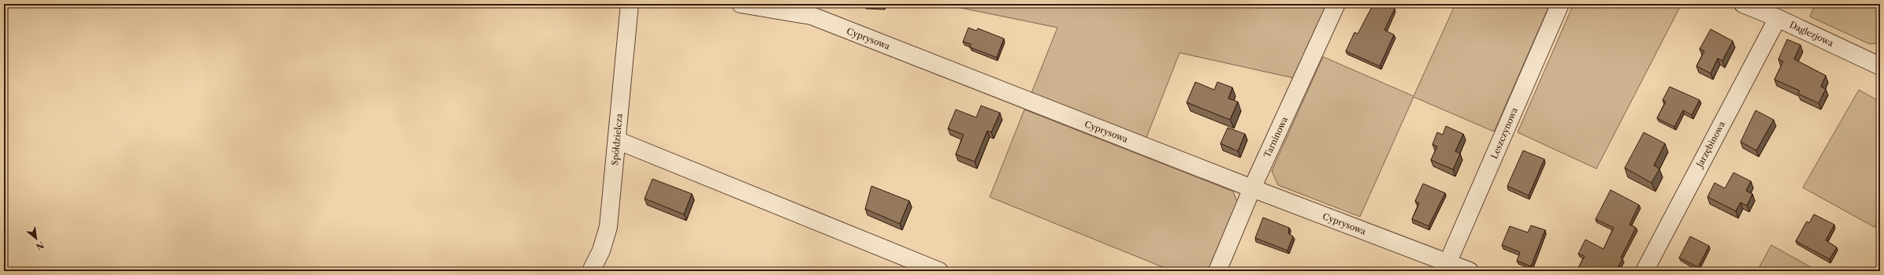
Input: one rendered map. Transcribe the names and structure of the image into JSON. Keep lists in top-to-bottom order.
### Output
{
  "streets": {
    "street": [
      "Daglezjowa",
      "Cyprysowa",
      "Leszczynowa",
      "Tarninowa",
      "Spółdzielcza",
      "Jarzębinowa"
    ]
  },
  "crossings": [
    ["Daglezjowa", "Jarzębinowa"],
    ["Cyprysowa", "Leszczynowa"],
    ["Cyprysowa", "Tarninowa"]
  ],
  "north": "bottom right"
}
